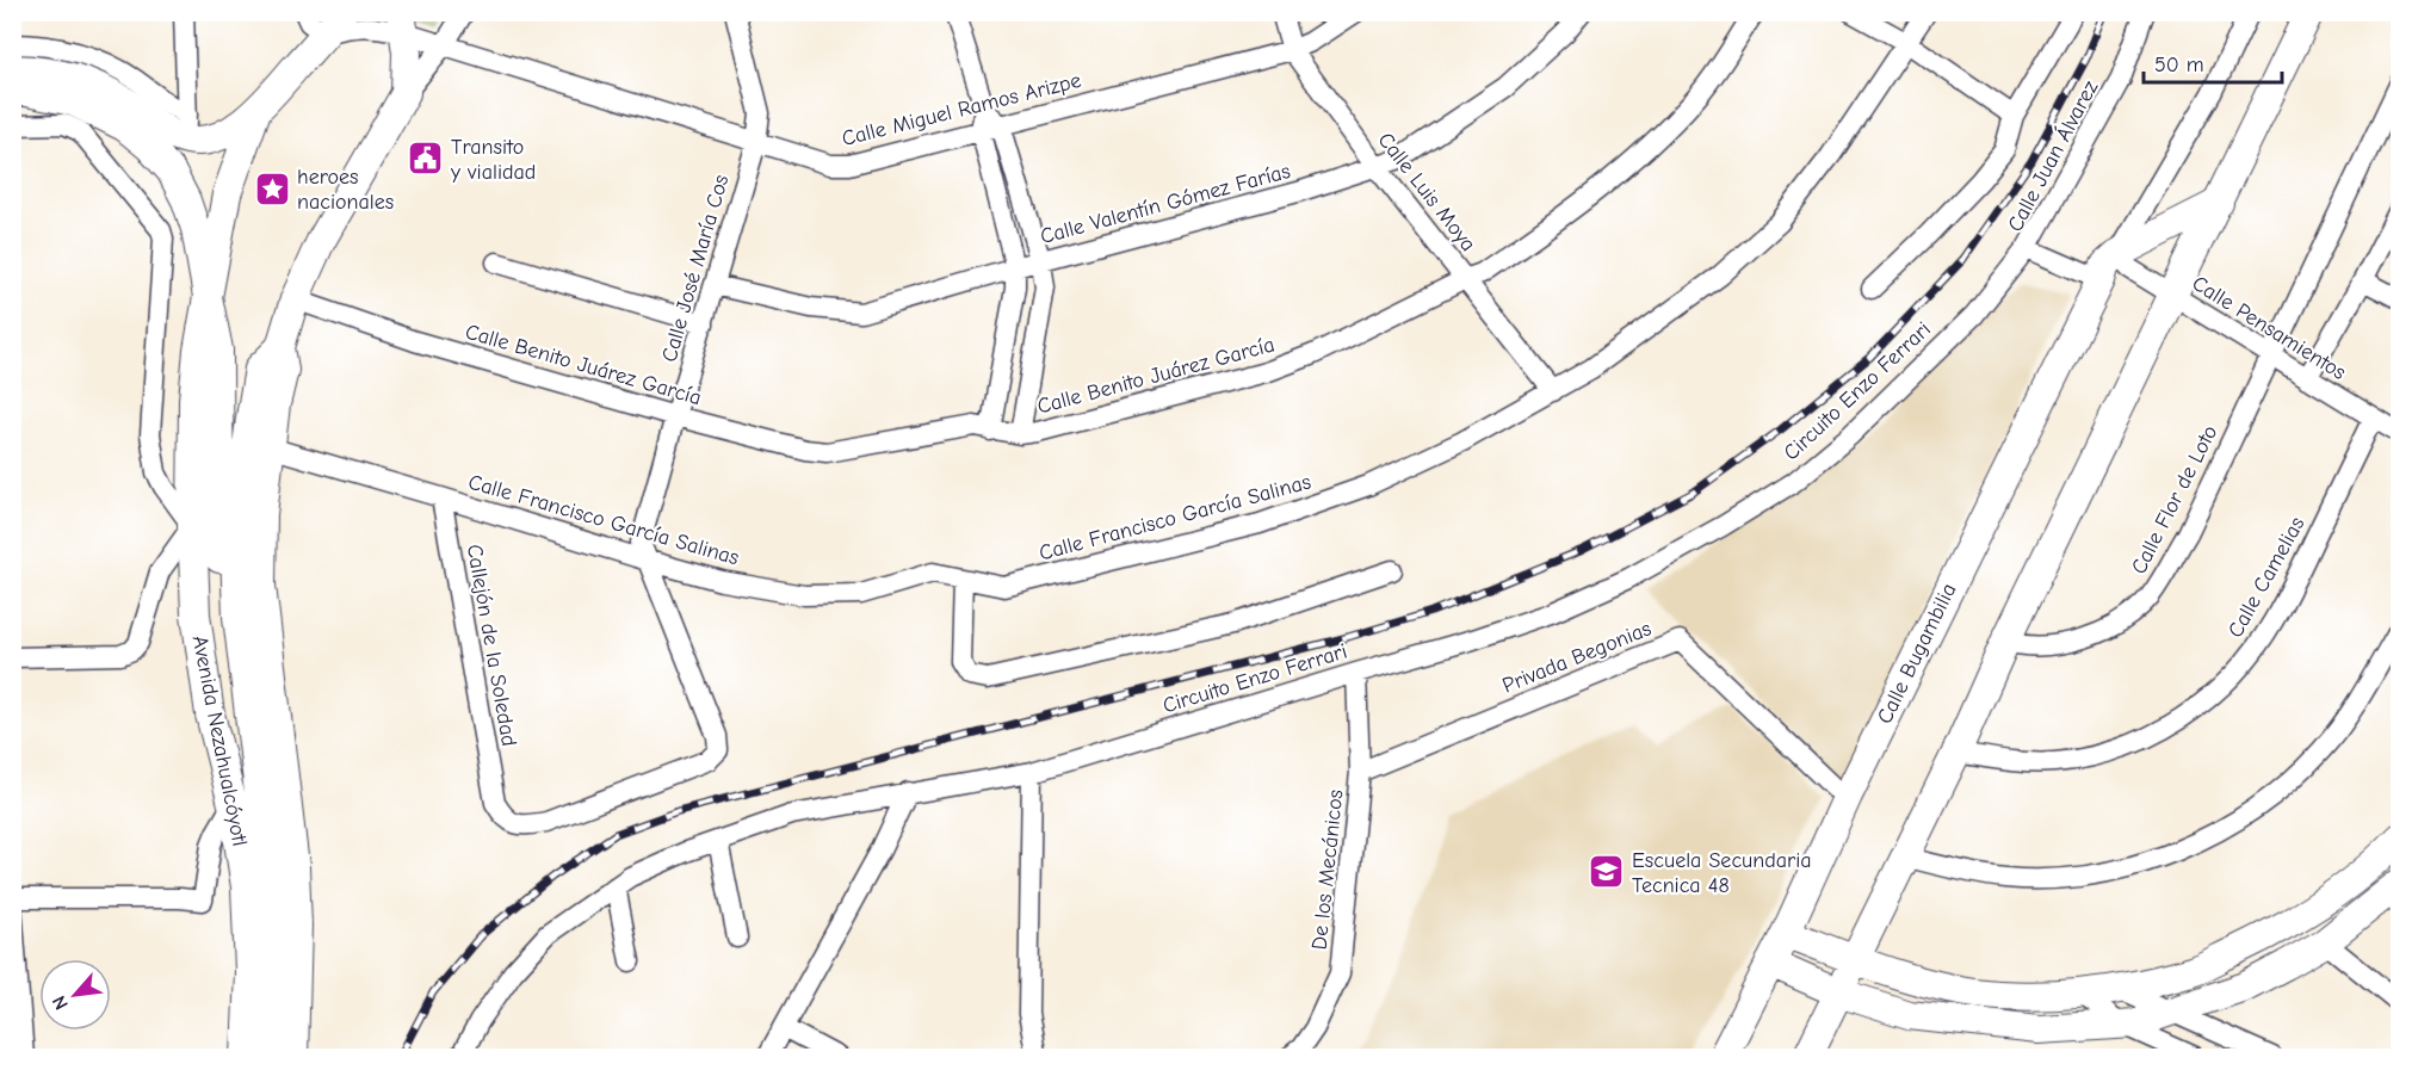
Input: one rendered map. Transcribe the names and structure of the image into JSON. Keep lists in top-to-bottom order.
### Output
{
  "streets": {
    "main road": ["Calle Bugambilia", "Avenida Nezahualcóyotl"],
    "street": [
      "Calle Miguel Ramos Arizpe",
      "Calle Juan Álvarez",
      "Calle Luis Moya",
      "Calle Valentín Gómez Farías",
      "Calle José María Cos",
      "Calle Pensamientos",
      "Calle Benito Juárez García",
      "Circuito Enzo Ferrari",
      "Calle Flor de Loto",
      "Calle Francisco García Salinas",
      "Calle Camelias",
      "Callejón de la Soledad",
      "Privada Begonias",
      "De los Mecánicos"
    ]
  },
  "crossings": [
    ["Calle Miguel Ramos Arizpe", "Calle Luis Moya"],
    ["Calle Miguel Ramos Arizpe", "Calle José María Cos"],
    ["Calle Juan Álvarez", "Circuito Enzo Ferrari"],
    ["Calle Juan Álvarez", "Calle Bugambilia"],
    ["Calle Luis Moya", "Calle Valentín Gómez Farías"],
    ["Calle Luis Moya", "Calle Benito Juárez García"],
    ["Calle Luis Moya", "Calle Francisco García Salinas"],
    ["Calle Valentín Gómez Farías", "Calle José María Cos"],
    ["Calle José María Cos", "Calle Benito Juárez García"],
    ["Calle José María Cos", "Calle Francisco García Salinas"],
    ["Calle José María Cos", "Callejón de la Soledad"],
    ["Calle Pensamientos", "Calle Flor de Loto"],
    ["Calle Pensamientos", "Calle Camelias"],
    ["Calle Pensamientos", "Calle Bugambilia"],
    ["Calle Benito Juárez García", "Avenida Nezahualcóyotl"],
    ["Circuito Enzo Ferrari", "De los Mecánicos"],
    ["Calle Francisco García Salinas", "Callejón de la Soledad"],
    ["Calle Francisco García Salinas", "Avenida Nezahualcóyotl"],
    ["Calle Bugambilia", "Privada Begonias"],
    ["Privada Begonias", "De los Mecánicos"]
  ],
  "places": {
    "public building": ["Transito y vialidad"],
    "place": ["heroes nacionales"],
    "school or university": ["Escuela Secundaria Tecnica 48"]
  },
  "scale_bar": "50 m",
  "north": "bottom left"
}
